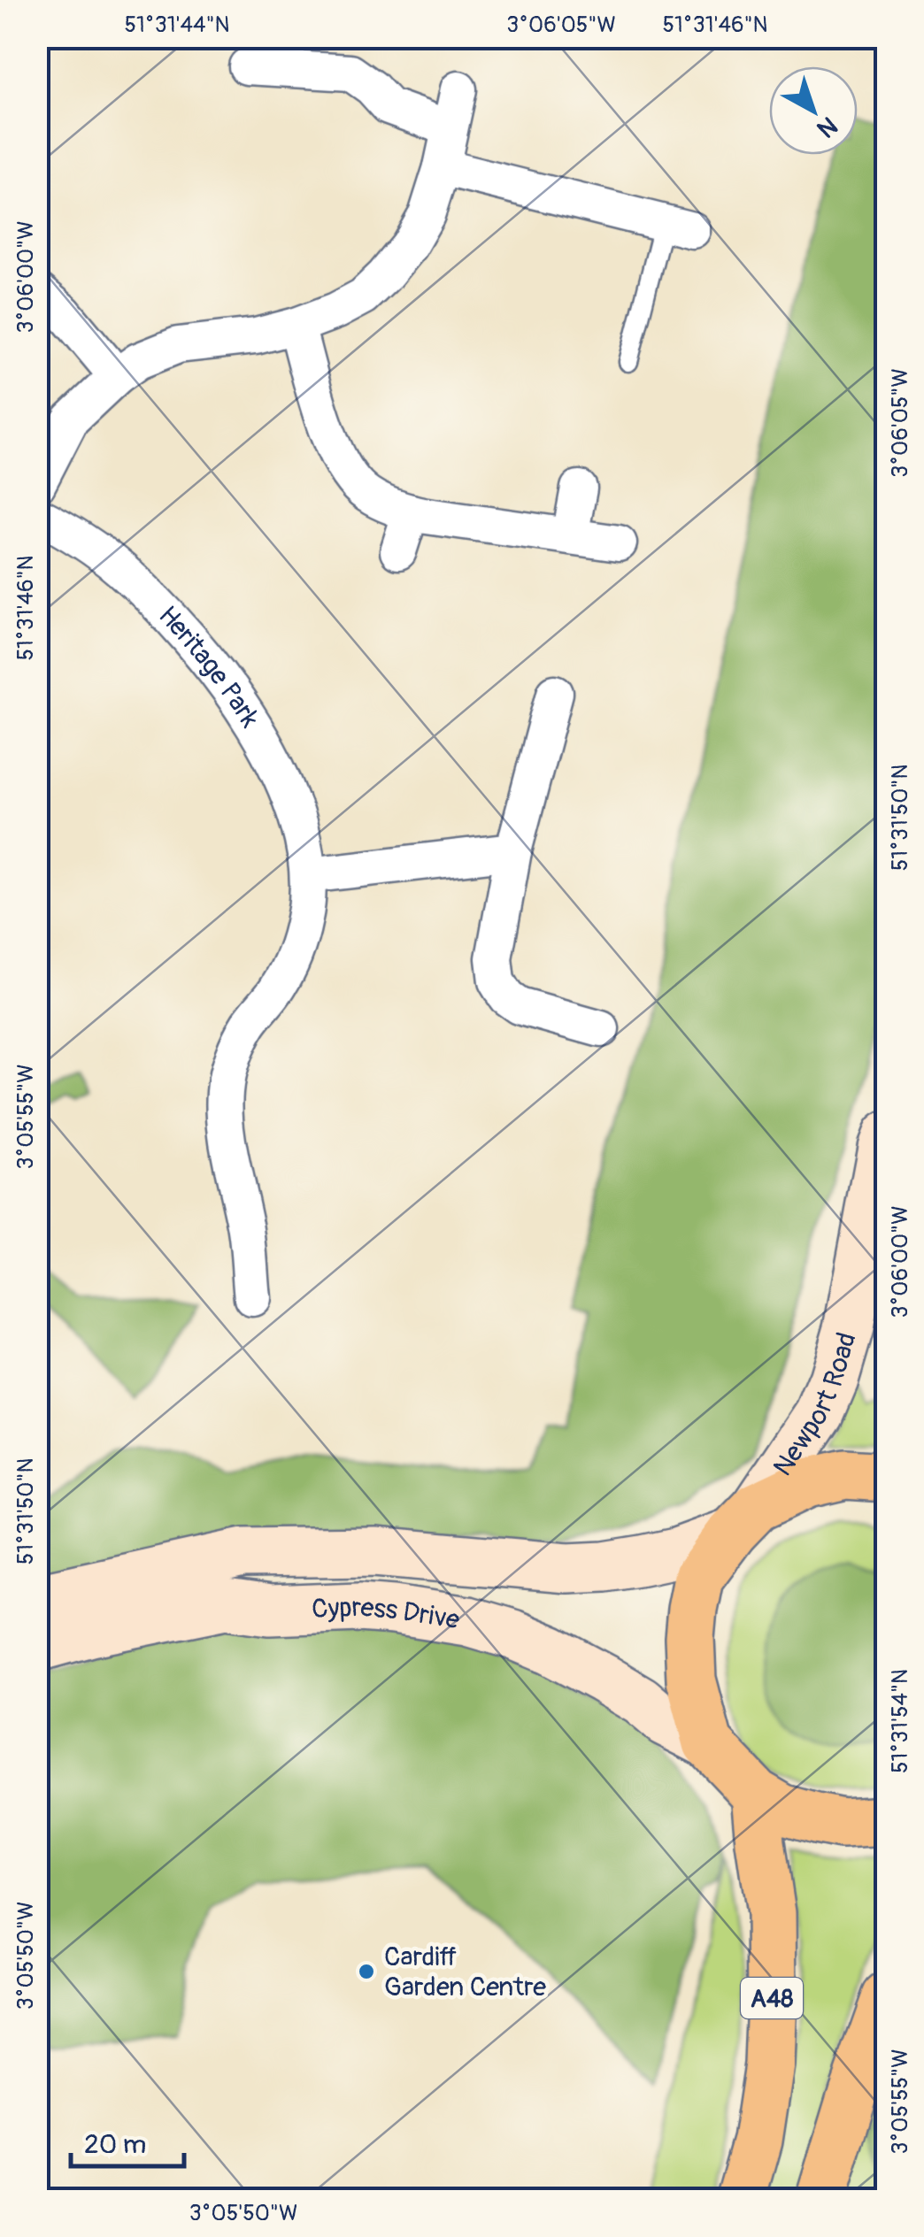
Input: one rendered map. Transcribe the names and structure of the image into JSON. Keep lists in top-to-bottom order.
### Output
{
  "streets": {
    "main road": ["A48"],
    "street": ["Heritage Park", "Newport Road", "Cypress Drive"]
  },
  "places": ["Cardiff Garden Centre"],
  "scale_bar": "20 m",
  "north": "bottom right",
  "coordinates": [
    "51°31'44\"N",
    "3°06'05\"W",
    "51°31'46\"N",
    "3°06'00\"W",
    "51°31'50\"N",
    "3°05'55\"W",
    "51°31'54\"N",
    "3°05'50\"W"
  ]
}
